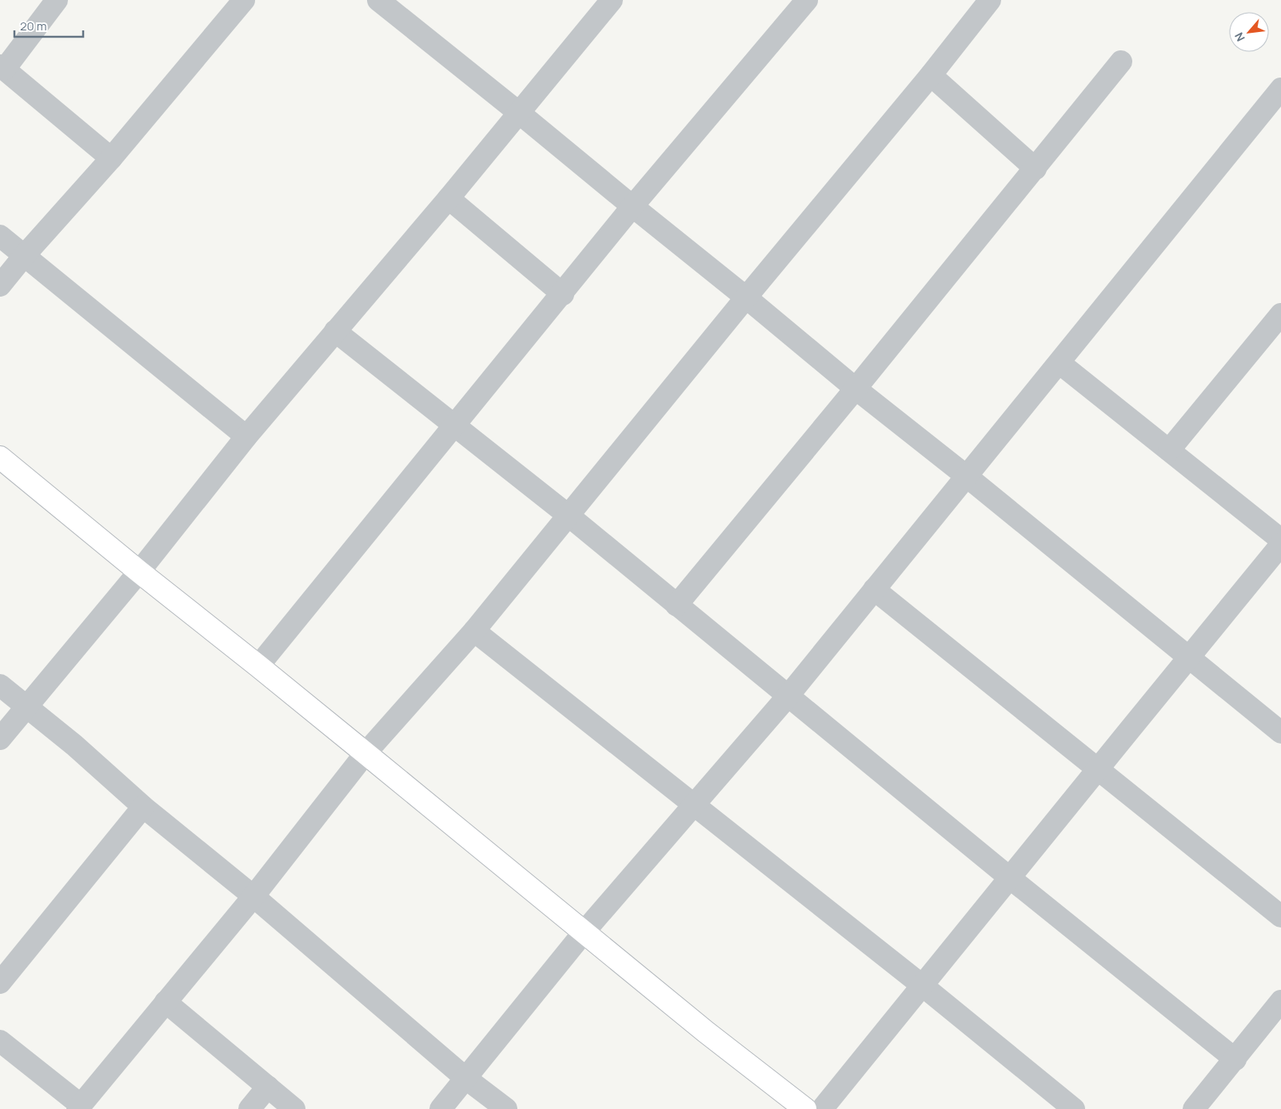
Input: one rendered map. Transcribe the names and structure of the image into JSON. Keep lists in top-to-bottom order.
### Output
{
  "scale_bar": "20 m",
  "north": "bottom left"
}
